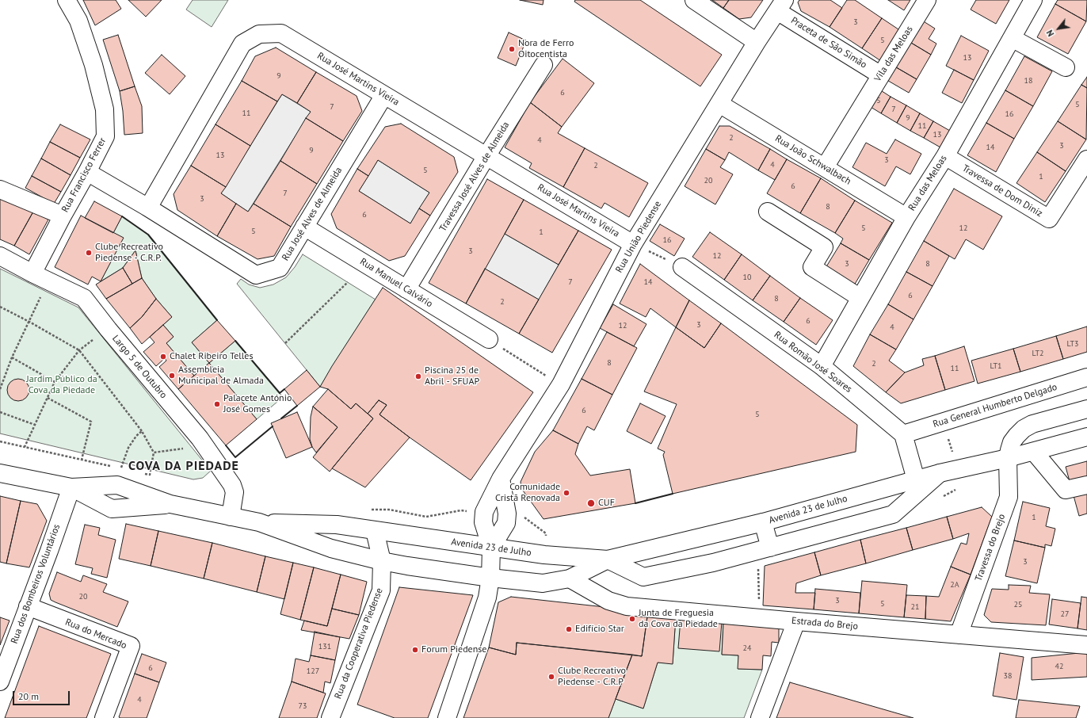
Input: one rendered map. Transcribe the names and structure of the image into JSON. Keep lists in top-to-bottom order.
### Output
{
  "streets": {
    "street": [
      "Praceta de São Simão",
      "Vila das Meloas",
      "Rua José Martins Vieira",
      "Rua João Schwalbach",
      "Rua Francisco Ferrer",
      "Travessa José Alves de Almeida",
      "Rua das Meloas",
      "Travessa de Dom Diniz",
      "Rua José Alves de Almeida",
      "Rua União Piedense",
      "Rua Manuel Calvário",
      "Rua Romão José Soares",
      "Largo 5 de Outubro",
      "Rua General Humberto Delgado",
      "Avenida 23 de Julho",
      "Travessa do Brejo",
      "Rua dos Bombeiros Voluntários",
      "Estrada do Brejo",
      "Rua do Mercado",
      "Rua da Cooperativa Piedense"
    ]
  },
  "crossings": [
    ["Praceta de São Simão", "Vila das Meloas"],
    ["Praceta de São Simão", "Rua União Piedense"],
    ["Vila das Meloas", "Rua João Schwalbach"],
    ["Rua José Martins Vieira", "Travessa José Alves de Almeida"],
    ["Rua José Martins Vieira", "Rua José Alves de Almeida"],
    ["Rua José Martins Vieira", "Rua União Piedense"],
    ["Rua João Schwalbach", "Rua das Meloas"],
    ["Rua João Schwalbach", "Rua União Piedense"],
    ["Rua Francisco Ferrer", "Rua José Alves de Almeida"],
    ["Rua Francisco Ferrer", "Largo 5 de Outubro"],
    ["Travessa José Alves de Almeida", "Rua Manuel Calvário"],
    ["Rua das Meloas", "Travessa de Dom Diniz"],
    ["Rua das Meloas", "Rua Romão José Soares"],
    ["Rua José Alves de Almeida", "Rua Manuel Calvário"],
    ["Rua União Piedense", "Avenida 23 de Julho"],
    ["Rua Romão José Soares", "Rua General Humberto Delgado"],
    ["Avenida 23 de Julho", "Travessa do Brejo"],
    ["Avenida 23 de Julho", "Estrada do Brejo"],
    ["Avenida 23 de Julho", "Rua da Cooperativa Piedense"],
    ["Travessa do Brejo", "Estrada do Brejo"],
    ["Rua dos Bombeiros Voluntários", "Rua do Mercado"]
  ],
  "districts": ["COVA DA PIEDADE"],
  "parks": ["Jardim Público da Cova da Piedade"],
  "places": [
    "Nora de Ferro Oitocentista",
    "Clube Recreativo Piedense - C.R.P.",
    "Chalet Ribeiro Telles",
    "Assembleia Municipal de Almada",
    "Piscina 25 de Abril - SFUAP",
    "Palacete António José Gomes",
    "Comunidade Cristã Renovada",
    "CUF",
    "Junta de Freguesia da Cova da Piedade",
    "Edifício Star",
    "Forum Piedense",
    "Clube Recreativo Piedense - C.R.P"
  ],
  "house_numbers": [
    "3",
    "5",
    "13",
    "9",
    "18",
    "6",
    "5",
    "5",
    "7",
    "7",
    "11",
    "16",
    "9",
    "11",
    "13",
    "2",
    "4",
    "3",
    "14",
    "9",
    "13",
    "3",
    "4",
    "2",
    "5",
    "1",
    "20",
    "6",
    "7",
    "3",
    "8",
    "6",
    "5",
    "12",
    "5",
    "1",
    "16",
    "3",
    "12",
    "3",
    "8",
    "10",
    "7",
    "14",
    "6",
    "8",
    "2",
    "6",
    "3",
    "12",
    "4",
    "LT3",
    "LT2",
    "8",
    "2",
    "LT1",
    "11",
    "6",
    "5",
    "1",
    "3",
    "2A",
    "20",
    "3",
    "5",
    "25",
    "21",
    "27",
    "131",
    "24",
    "42",
    "6",
    "127",
    "38",
    "4",
    "73"
  ],
  "scale_bar": "20 m",
  "north": "bottom left"
}
